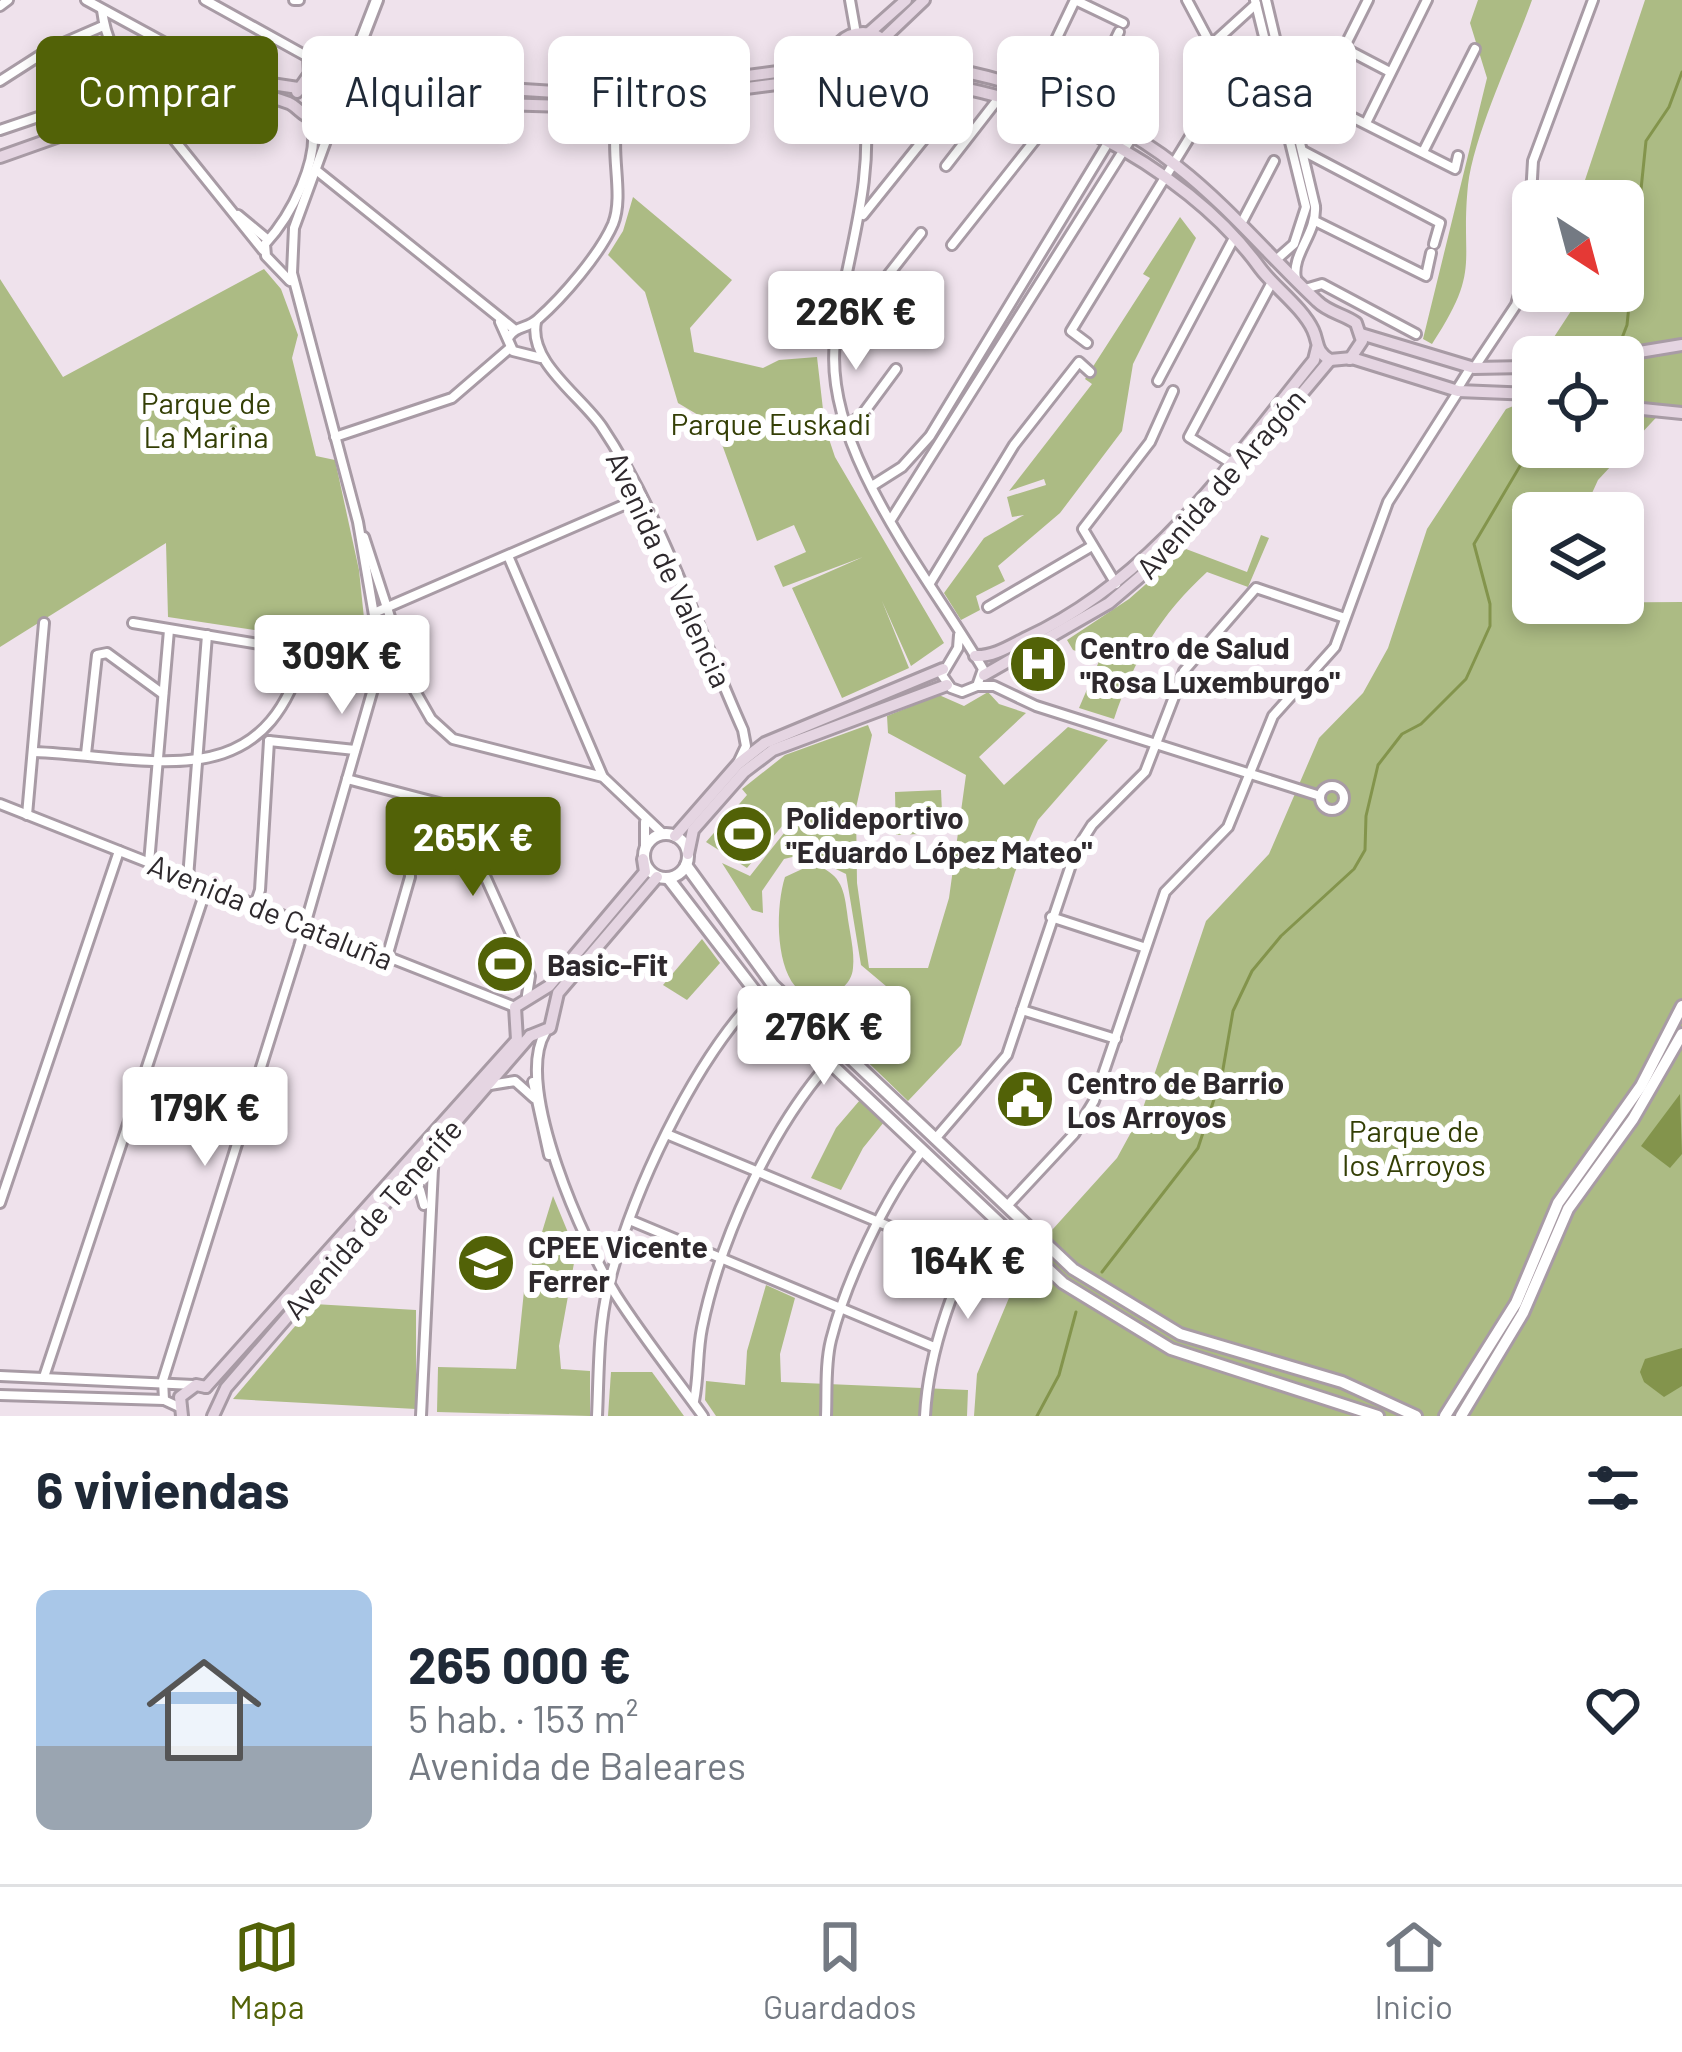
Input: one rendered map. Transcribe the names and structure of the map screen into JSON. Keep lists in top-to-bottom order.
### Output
{
  "streets": {
    "main road": ["Avenida de Aragón", "Avenida de Tenerife"],
    "street": ["Avenida de Valencia", "Avenida de Cataluña"]
  },
  "parks": ["Parque de La Marina", "Parque Euskadi", "Parque de los Arroyos"],
  "places": {
    "hospital": ["Centro de Salud \"Rosa Luxemburgo\""],
    "sports": ["Polideportivo \"Eduardo López Mateo\"", "Basic-Fit"],
    "public building": ["Centro de Barrio Los Arroyos"],
    "school or university": ["CPEE Vicente Ferrer"]
  },
  "north": "bottom right",
  "page": {
    "chip": [
      "Comprar",
      "Alquilar",
      "Filtros",
      "Nuevo",
      "Piso",
      "Casa"
    ],
    "price": [
      "226K €",
      "309K €",
      "265K €",
      "276K €",
      "179K €",
      "164K €"
    ],
    "heading": "6 viviendas",
    "list": [
      {
        "name": "265 000 €",
        "note": "5 hab. · 153 m² · Avenida de Baleares"
      }
    ],
    "tabs": ["Mapa", "Guardados", "Inicio"]
  }
}
